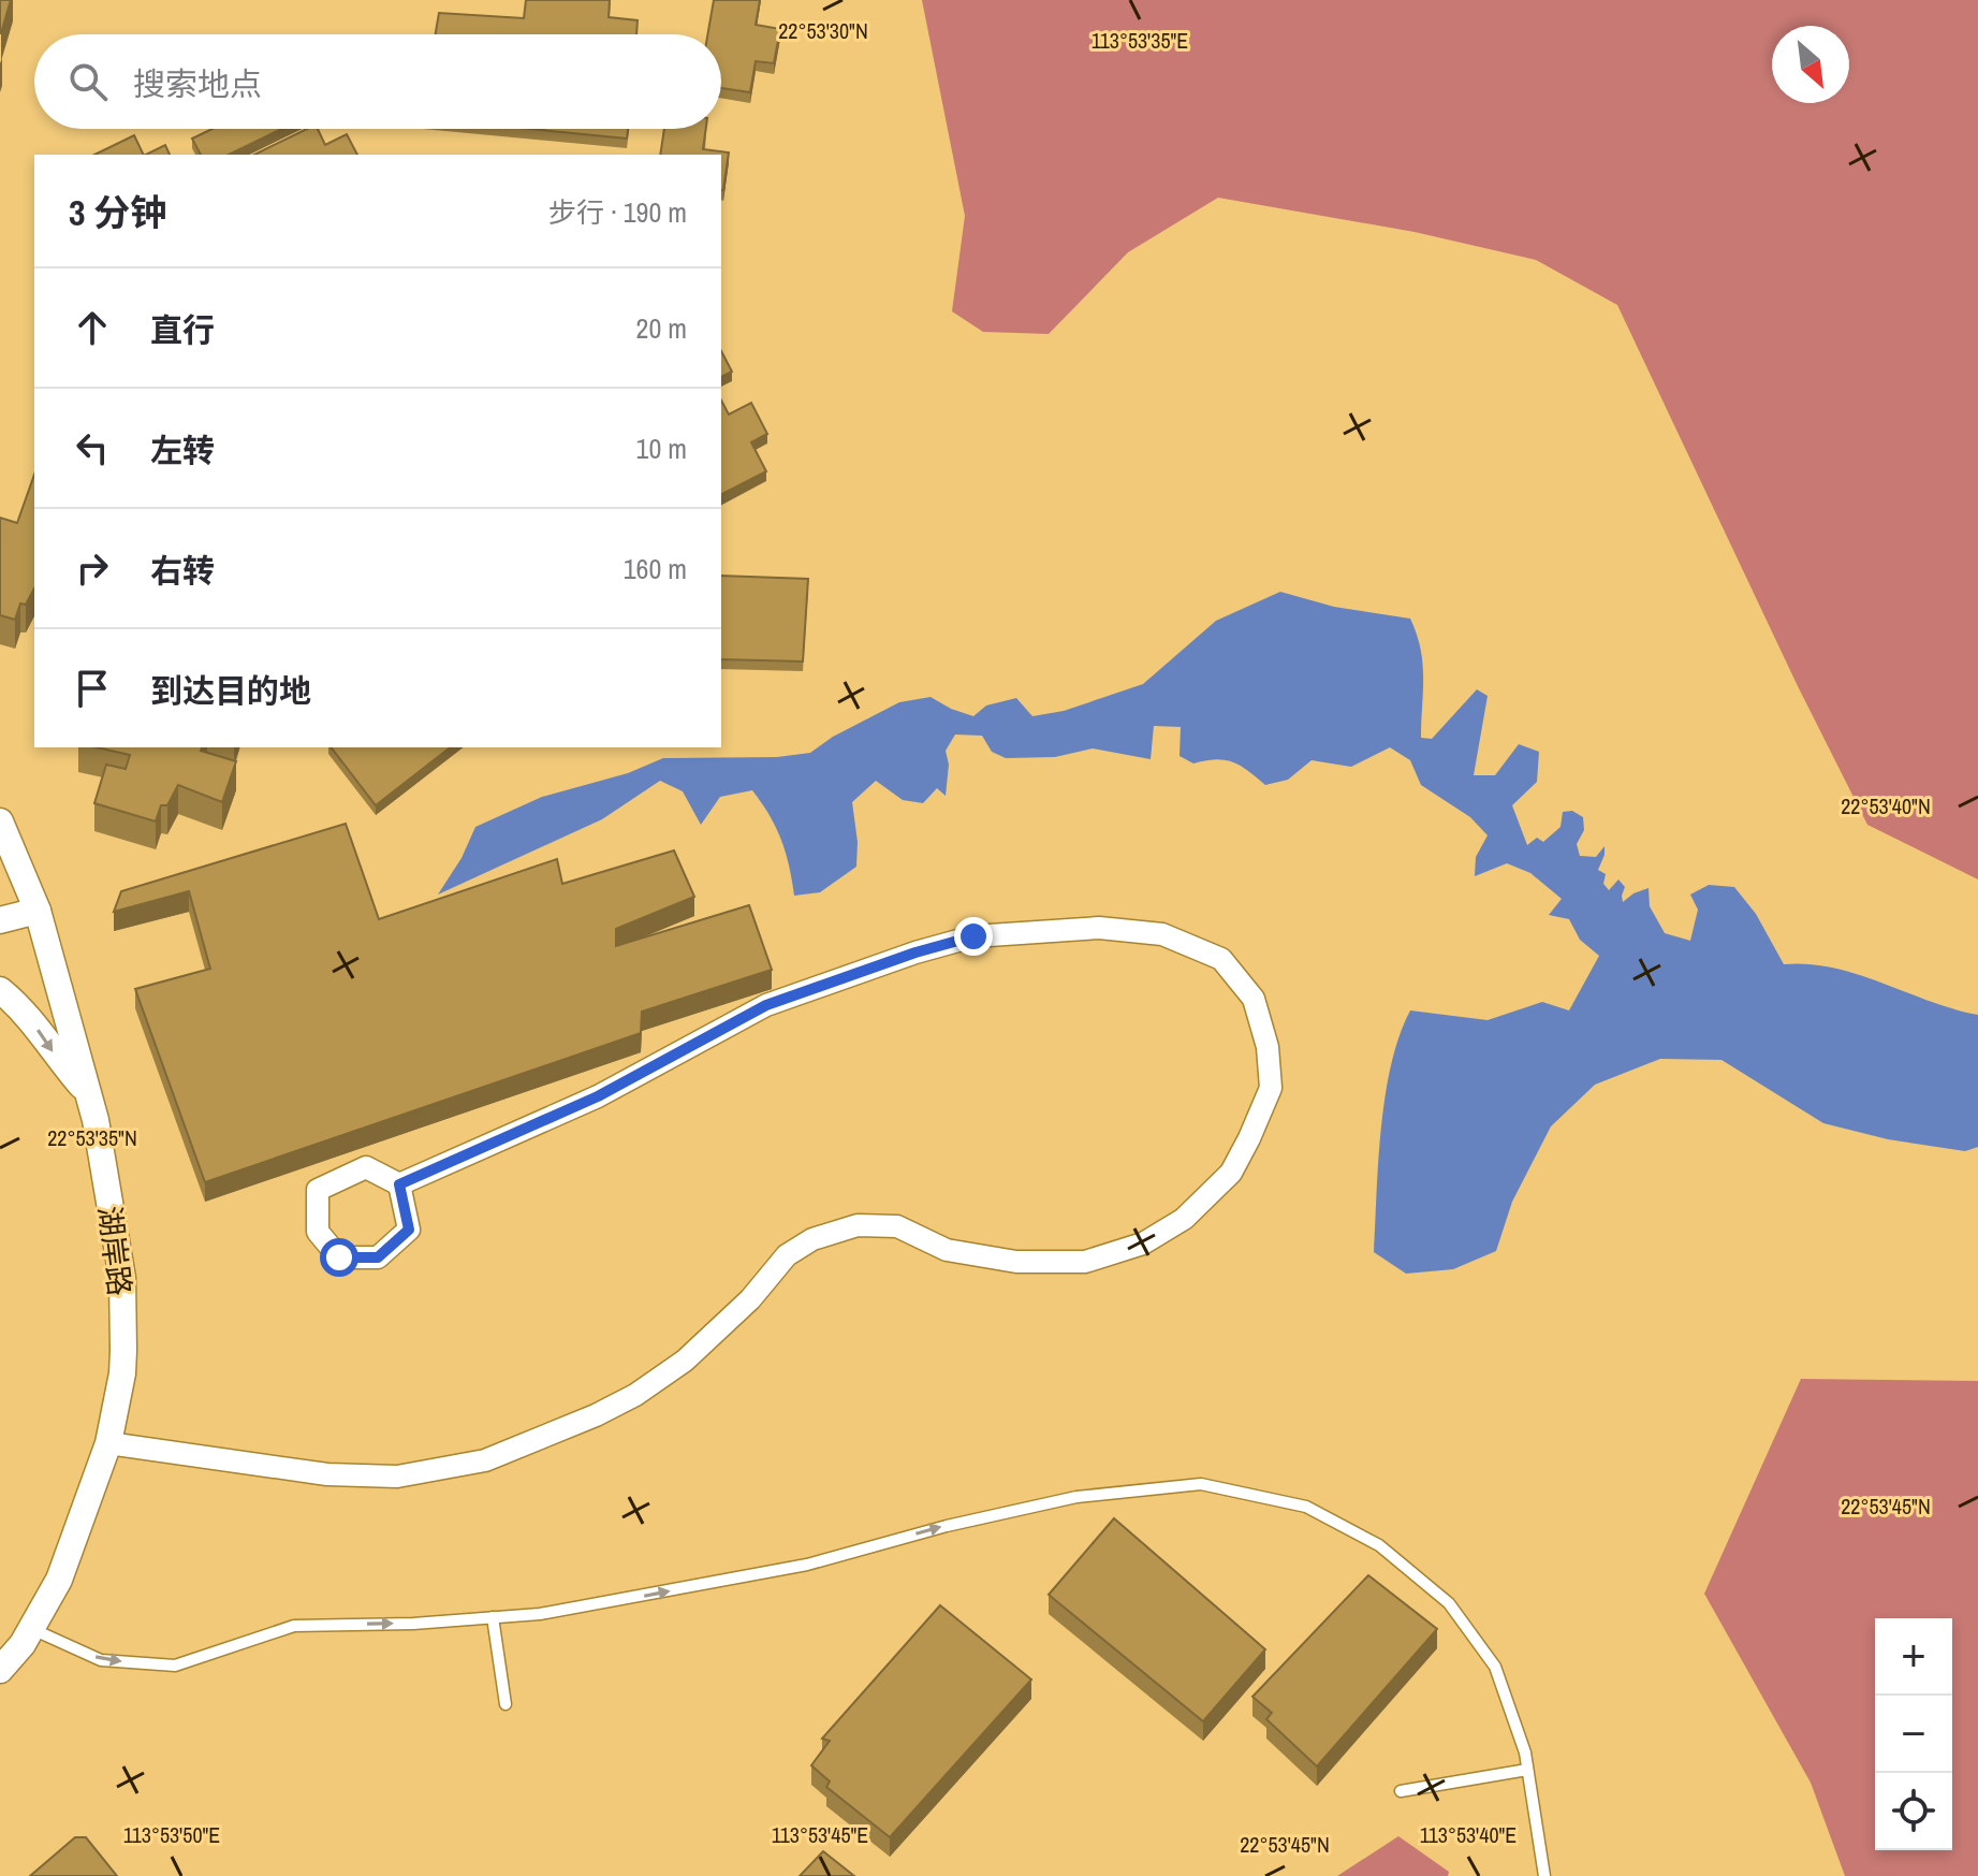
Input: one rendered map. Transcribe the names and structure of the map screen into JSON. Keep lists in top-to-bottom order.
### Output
{
  "streets": {
    "street": ["湖岸路"]
  },
  "north": "bottom right",
  "page": {
    "search": "搜索地点",
    "heading": ["3 分钟", "步行 · 190 m"],
    "list": [
      ["直行", "20 m"],
      ["左转", "10 m"],
      ["右转", "160 m"],
      "到达目的地"
    ],
    "map_buttons": ["+", "−"]
  },
  "coordinates": [
    "22°53'30\"N",
    "113°53'35\"E",
    "22°53'40\"N",
    "22°53'35\"N",
    "22°53'45\"N",
    "113°53'50\"E",
    "113°53'45\"E",
    "113°53'40\"E"
  ]
}
